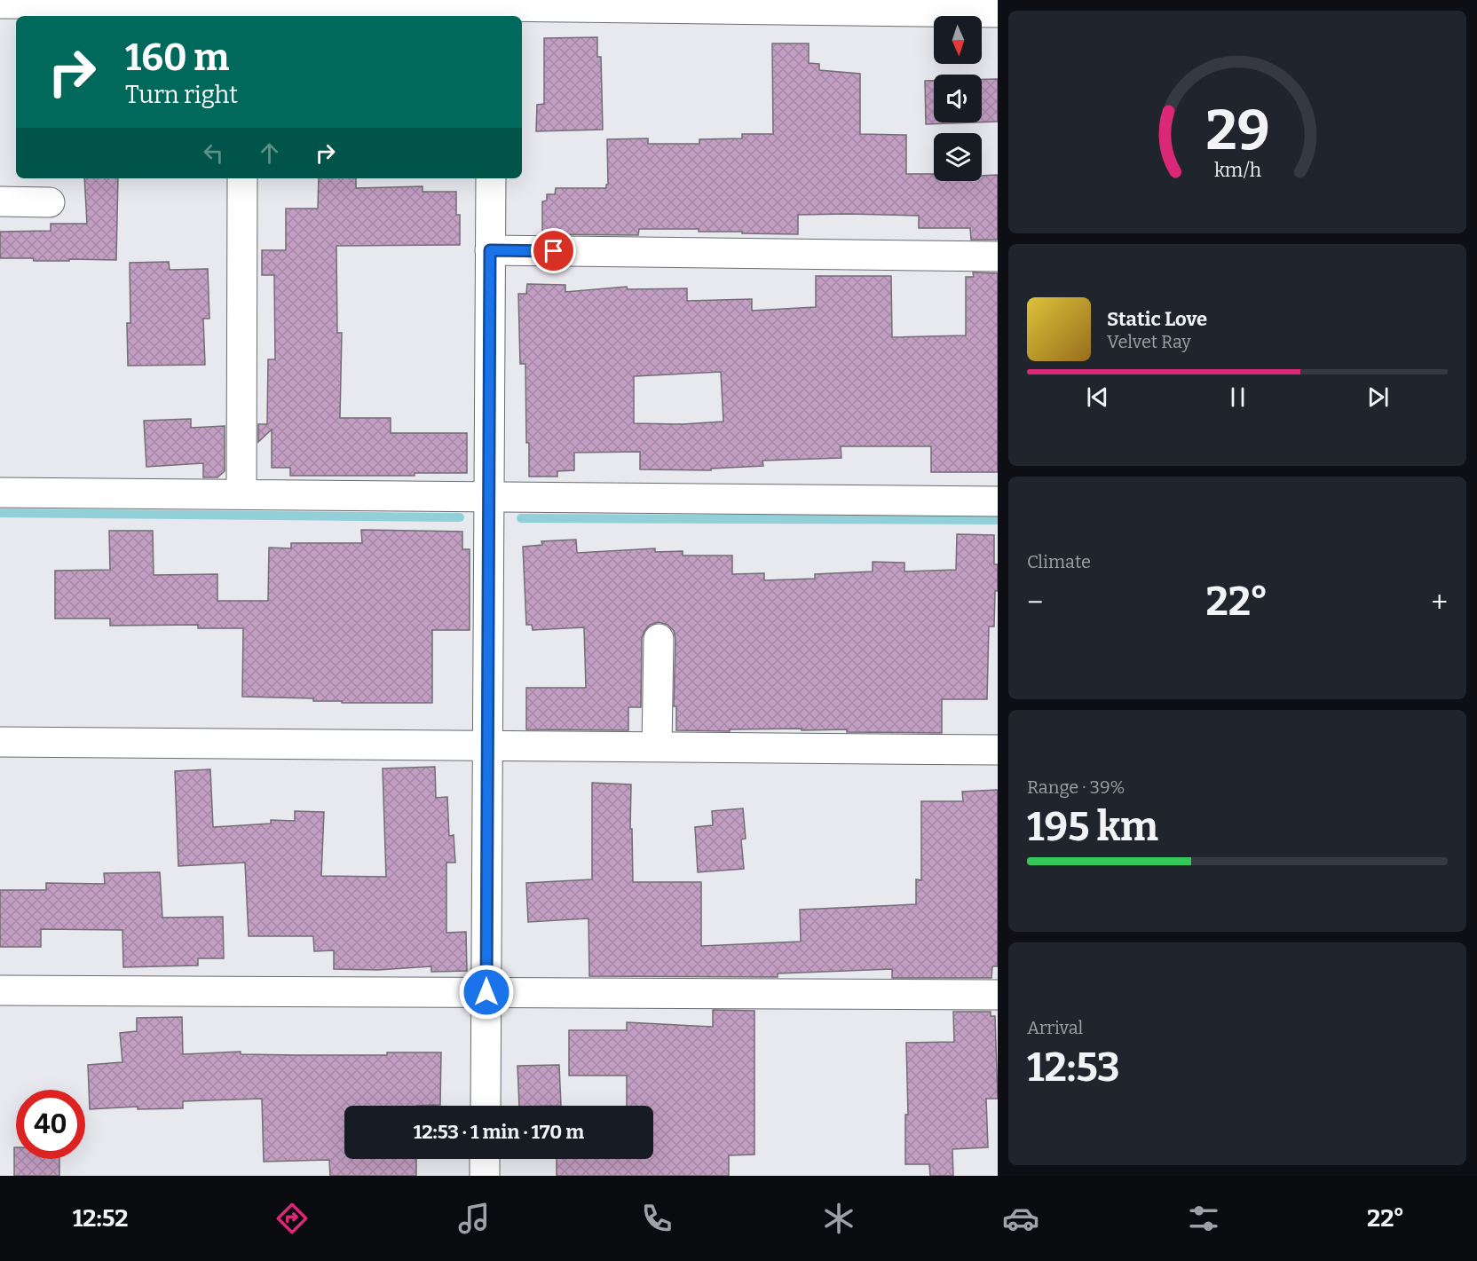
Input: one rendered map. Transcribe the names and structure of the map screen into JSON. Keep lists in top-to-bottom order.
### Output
{
  "north": "bottom",
  "page": {
    "turn": ["160 m", "Turn right"],
    "song": ["Static Love", "Velvet Ray"],
    "tile": [
      "Climate",
      ["Range · 39%", "195 km"],
      ["Arrival", "12:53"]
    ],
    "heat": ["−", "22°", "+"],
    "limit": "40",
    "trip": "12:53 · 1 min · 170 m",
    "tabs": ["12:52", "22°"],
    "gauge": ["29", "km/h"]
  }
}
